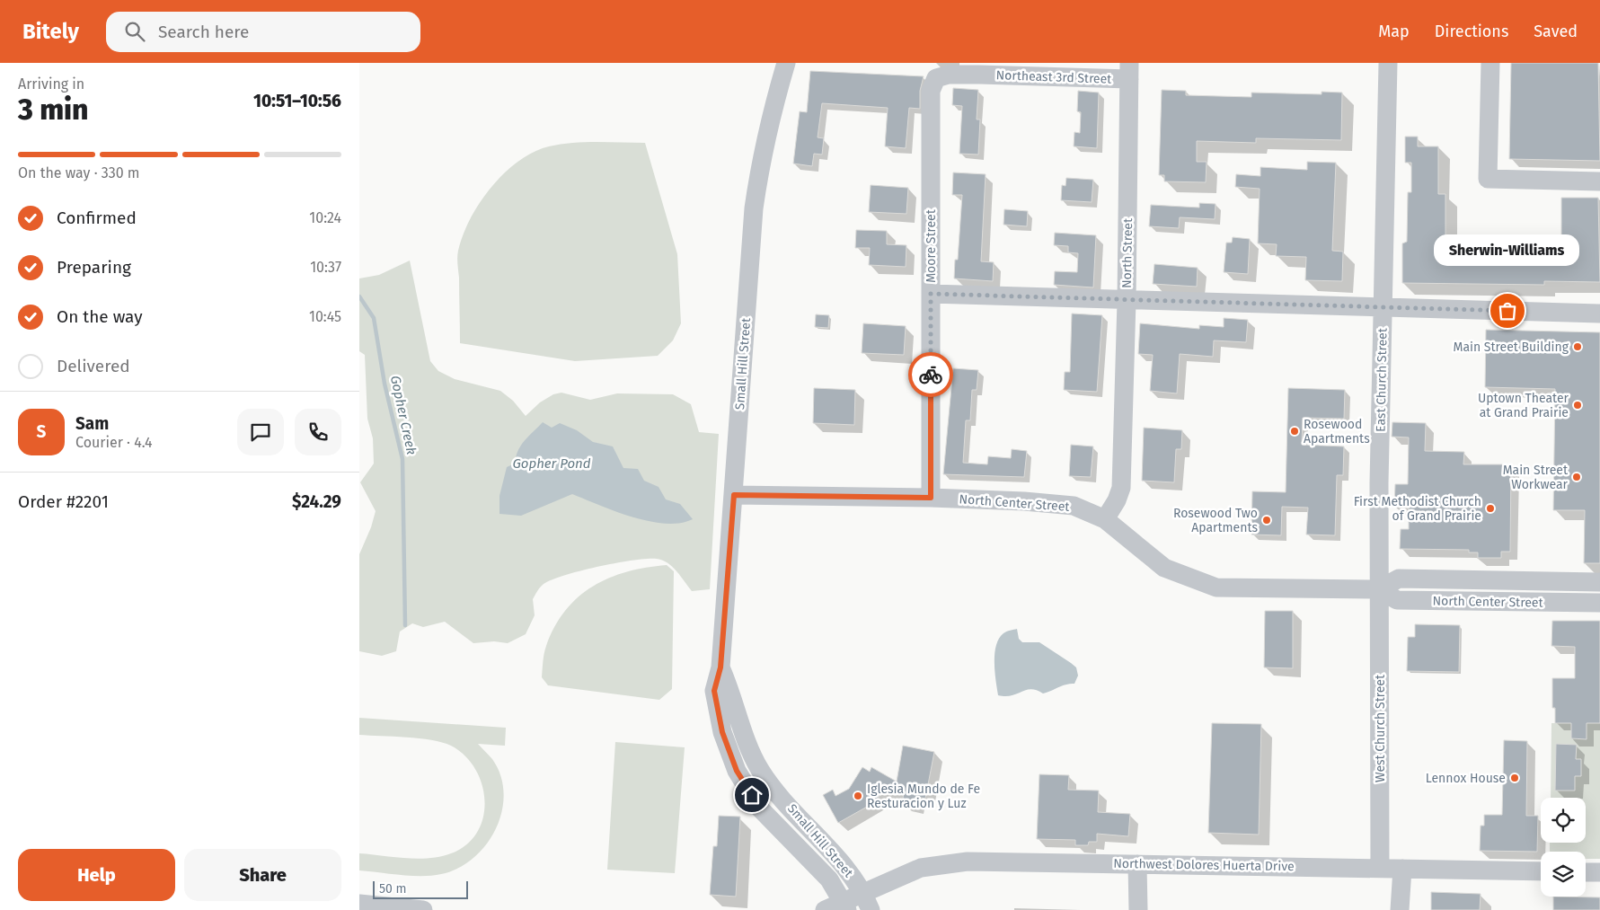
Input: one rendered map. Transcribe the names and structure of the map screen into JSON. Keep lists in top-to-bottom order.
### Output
{
  "streets": {
    "street": [
      "Northeast 3rd Street",
      "Moore Street",
      "North Street",
      "Small Hill Street",
      "East Church Street",
      "North Center Street",
      "West Church Street",
      "Northwest Dolores Huerta Drive"
    ]
  },
  "crossings": [
    ["Northeast 3rd Street", "Moore Street"],
    ["Northeast 3rd Street", "North Street"],
    ["Moore Street", "North Center Street"],
    ["North Street", "North Center Street"],
    ["Small Hill Street", "North Center Street"],
    ["Small Hill Street", "Northwest Dolores Huerta Drive"],
    ["East Church Street", "North Center Street"],
    ["East Church Street", "West Church Street"],
    ["North Center Street", "West Church Street"],
    ["West Church Street", "Northwest Dolores Huerta Drive"]
  ],
  "water": ["Gopher Creek", "Gopher Pond"],
  "places": [
    "Sherwin-Williams",
    "Main Street Building",
    "Uptown Theater at Grand Prairie",
    "Rosewood Apartments",
    "Main Street Workwear",
    "First Methodist Church of Grand Prairie",
    "Rosewood Two Apartments",
    "Lennox House",
    "Iglesia Mundo de Fe Resturacion y Luz"
  ],
  "scale_bar": "50 m",
  "page": {
    "header": "Bitely",
    "search": "Search here",
    "nav": ["Map", "Directions", "Saved"],
    "heading": ["3 min", "Arriving in", "10:51–10:56"],
    "panel": [
      "Sam",
      "Courier · 4.4",
      "Order #2201",
      "$24.29"
    ],
    "bar": "On the way · 330 m",
    "list": [
      ["Confirmed", "10:24"],
      ["Preparing", "10:37"],
      ["On the way", "10:45"],
      "Delivered"
    ],
    "bubble": "Sherwin-Williams",
    "round": "S",
    "buttons": ["Help", "Share"],
    "scale": "50 m"
  }
}
